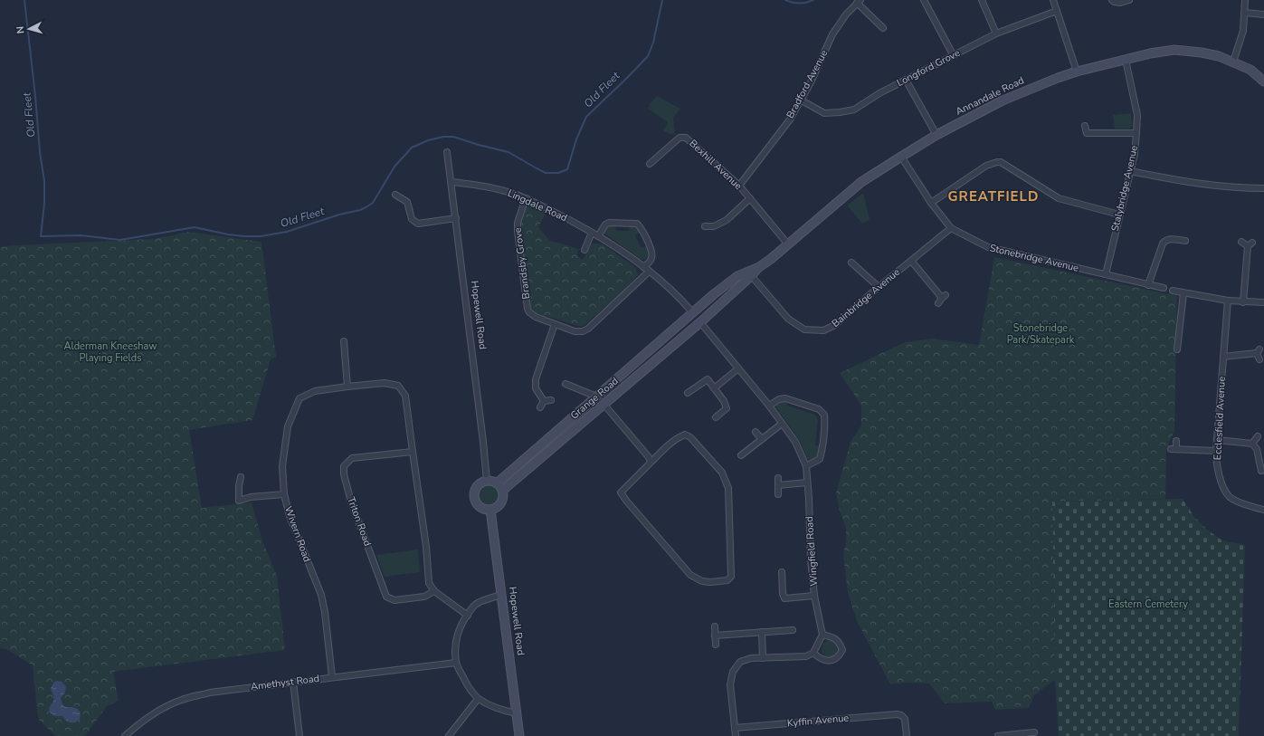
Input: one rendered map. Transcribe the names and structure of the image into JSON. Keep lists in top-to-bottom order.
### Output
{
  "streets": {
    "street": [
      "Longford Grove",
      "Bradford Avenue",
      "Annandale Road",
      "Bexhill Avenue",
      "Stalybridge Avenue",
      "Lingdale Road",
      "Stonebridge Avenue",
      "Brandsby Grove",
      "Bainbridge Avenue",
      "Hopewell Road",
      "Grange Road",
      "Ecclesfield Avenue",
      "Triton Road",
      "Wivern Road",
      "Wingfield Road",
      "Amethyst Road",
      "Kyffin Avenue"
    ]
  },
  "crossings": [
    ["Longford Grove", "Bradford Avenue"],
    ["Bradford Avenue", "Bexhill Avenue"],
    ["Annandale Road", "Bexhill Avenue"],
    ["Annandale Road", "Stalybridge Avenue"],
    ["Annandale Road", "Lingdale Road"],
    ["Annandale Road", "Stonebridge Avenue"],
    ["Annandale Road", "Bainbridge Avenue"],
    ["Annandale Road", "Grange Road"],
    ["Annandale Road", "Wingfield Road"],
    ["Stalybridge Avenue", "Stonebridge Avenue"],
    ["Lingdale Road", "Brandsby Grove"],
    ["Lingdale Road", "Hopewell Road"],
    ["Lingdale Road", "Grange Road"],
    ["Stonebridge Avenue", "Bainbridge Avenue"],
    ["Hopewell Road", "Grange Road"],
    ["Grange Road", "Wingfield Road"],
    ["Triton Road", "Wivern Road"],
    ["Wivern Road", "Amethyst Road"]
  ],
  "districts": ["GREATFIELD"],
  "water": ["Old Fleet"],
  "parks": ["Stonebridge Park/Skatepark", "Alderman Kneeshaw Playing Fields", "Eastern Cemetery"],
  "north": "left"
}
